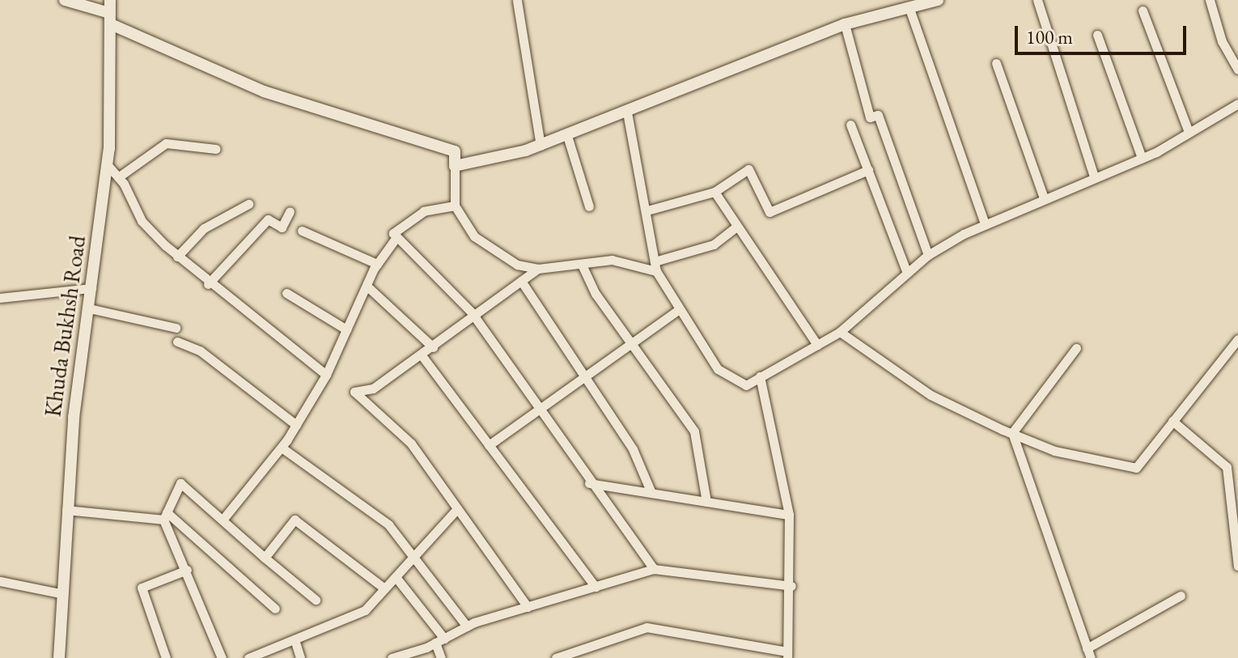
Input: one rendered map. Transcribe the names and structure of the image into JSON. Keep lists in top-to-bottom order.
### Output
{
  "streets": {
    "street": ["Khuda Bukhsh Road"]
  },
  "scale_bar": "100 m"
}
